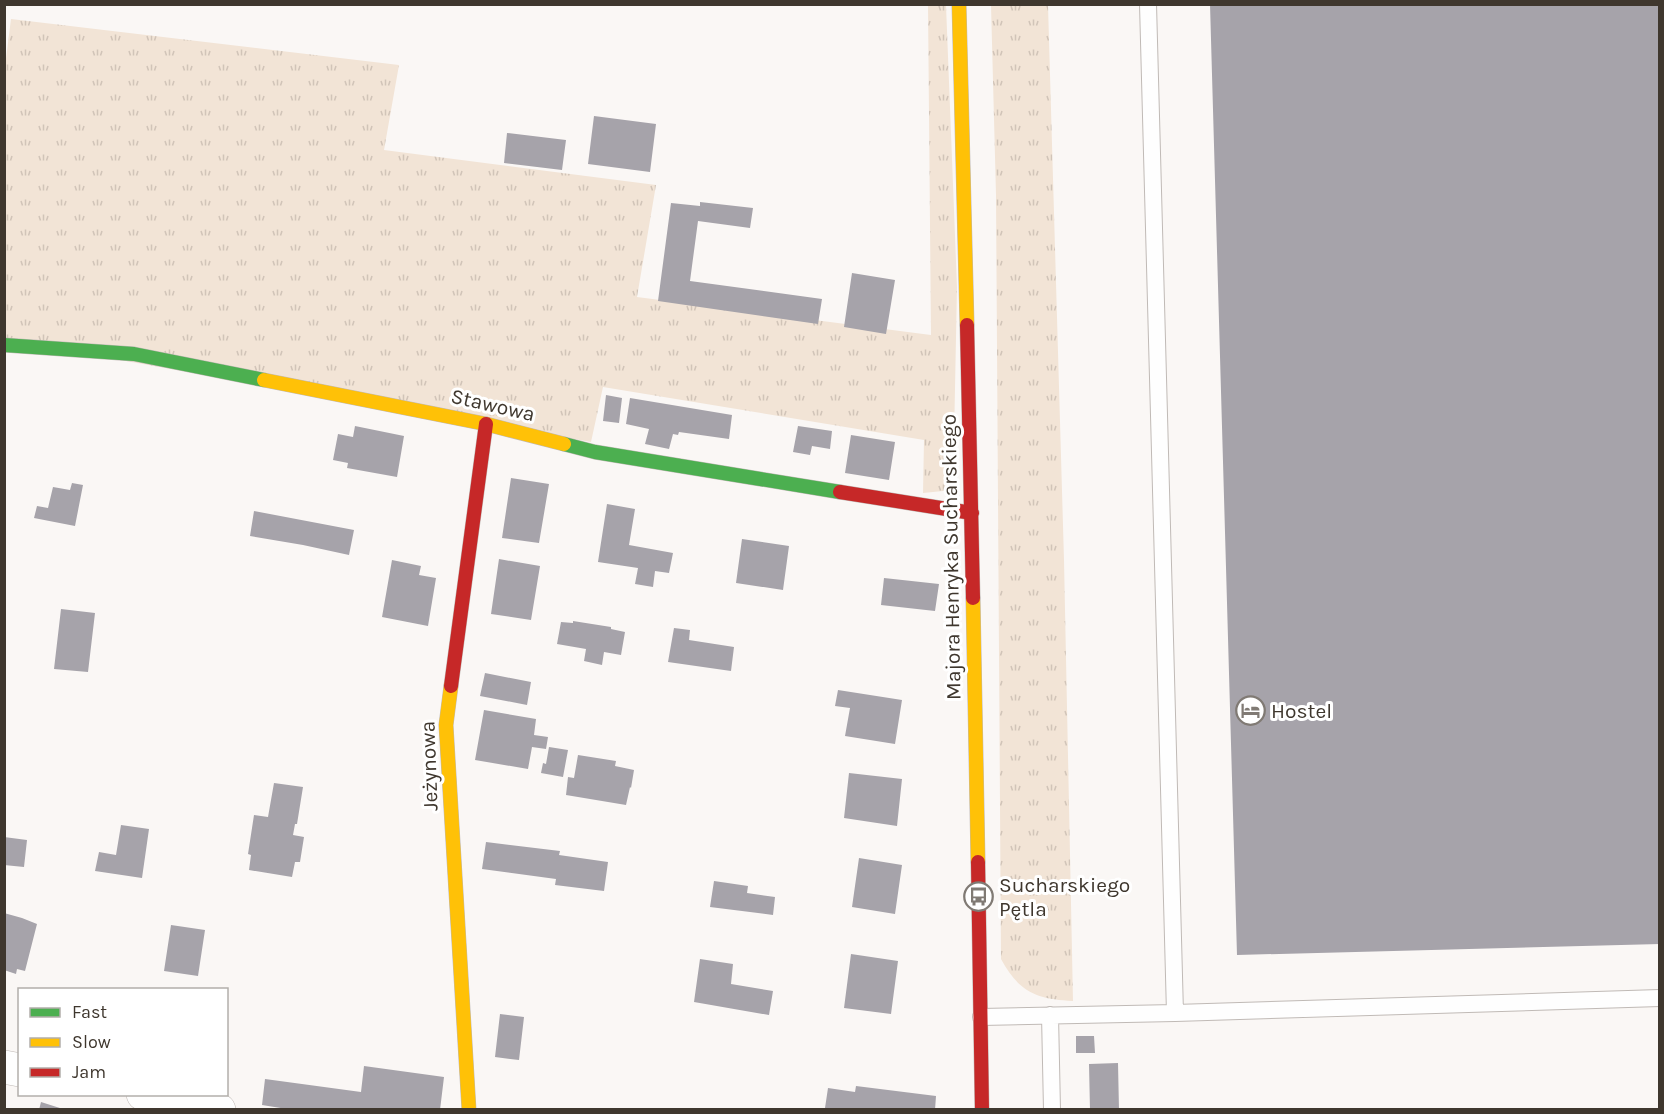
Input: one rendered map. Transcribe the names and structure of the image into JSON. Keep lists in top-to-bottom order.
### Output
{
  "streets": {
    "street": ["Stawowa", "Majora Henryka Sucharskiego", "Jeżynowa"]
  },
  "crossings": [
    ["Stawowa", "Majora Henryka Sucharskiego"],
    ["Stawowa", "Jeżynowa"]
  ],
  "places": {
    "hotel": ["Hostel"],
    "bus stop": ["Sucharskiego Pętla"]
  },
  "legend": ["Fast", "Slow", "Jam"]
}
